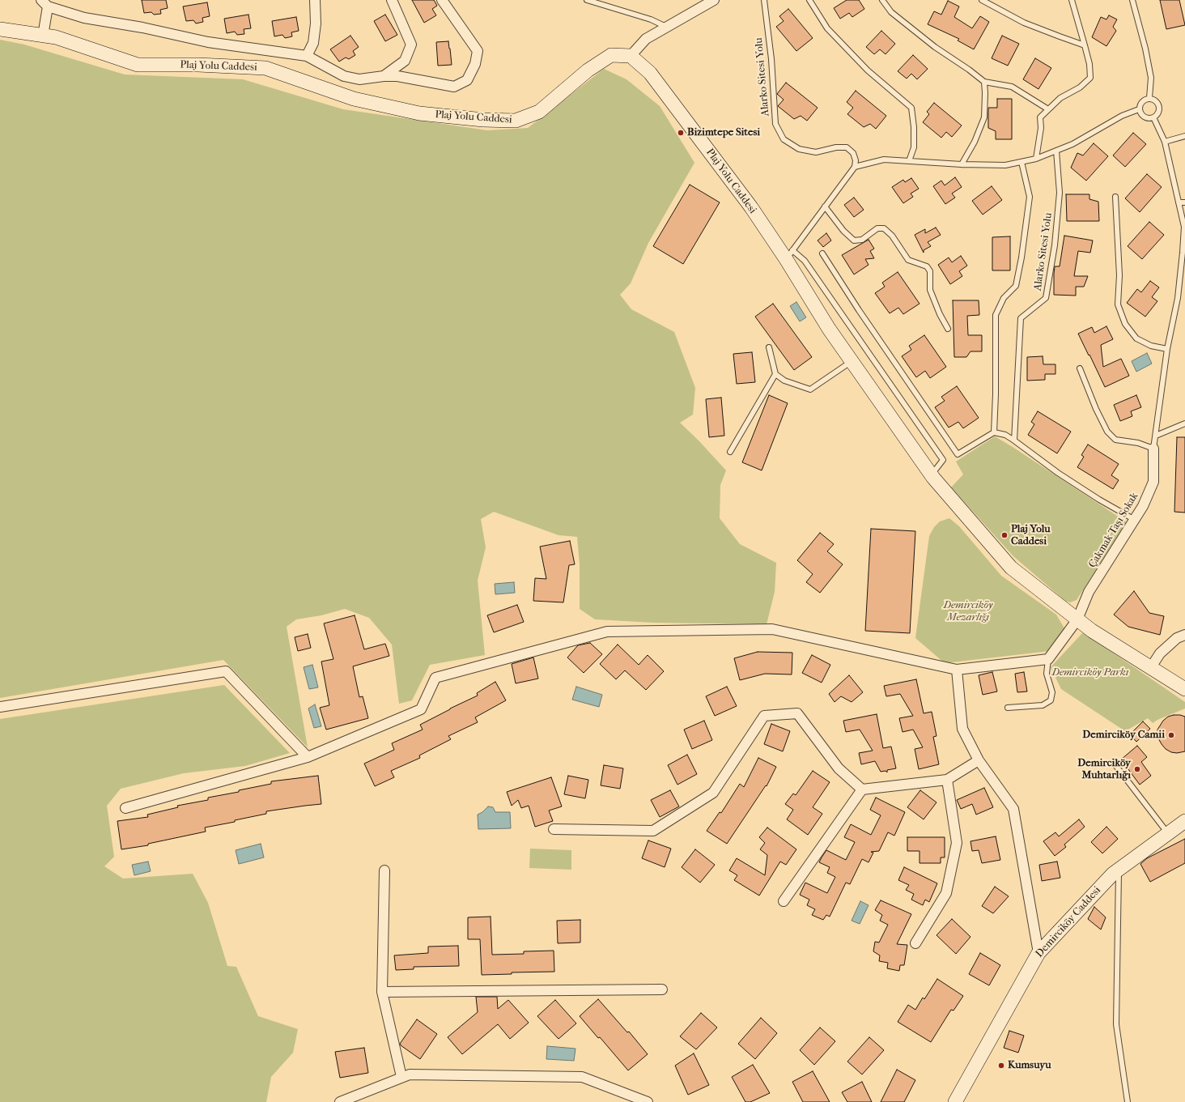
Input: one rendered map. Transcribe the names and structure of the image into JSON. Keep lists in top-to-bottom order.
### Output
{
  "streets": {
    "street": ["Plaj Yolu Caddesi", "Çakmak Taşı Sokak", "Demirciköy Caddesi"],
    "lane": ["Alarko Sitesi Yolu"]
  },
  "crossings": [
    ["Plaj Yolu Caddesi", "Çakmak Taşı Sokak"]
  ],
  "parks": ["Demirciköy Mezarlığı", "Demirciköy Parkı"],
  "places": [
    "Bizimtepe Sitesi",
    "Plaj Yolu Caddesi",
    "Demirciköy Camii",
    "Demirciköy Muhtarlığı",
    "Kumsuyu"
  ]
}
